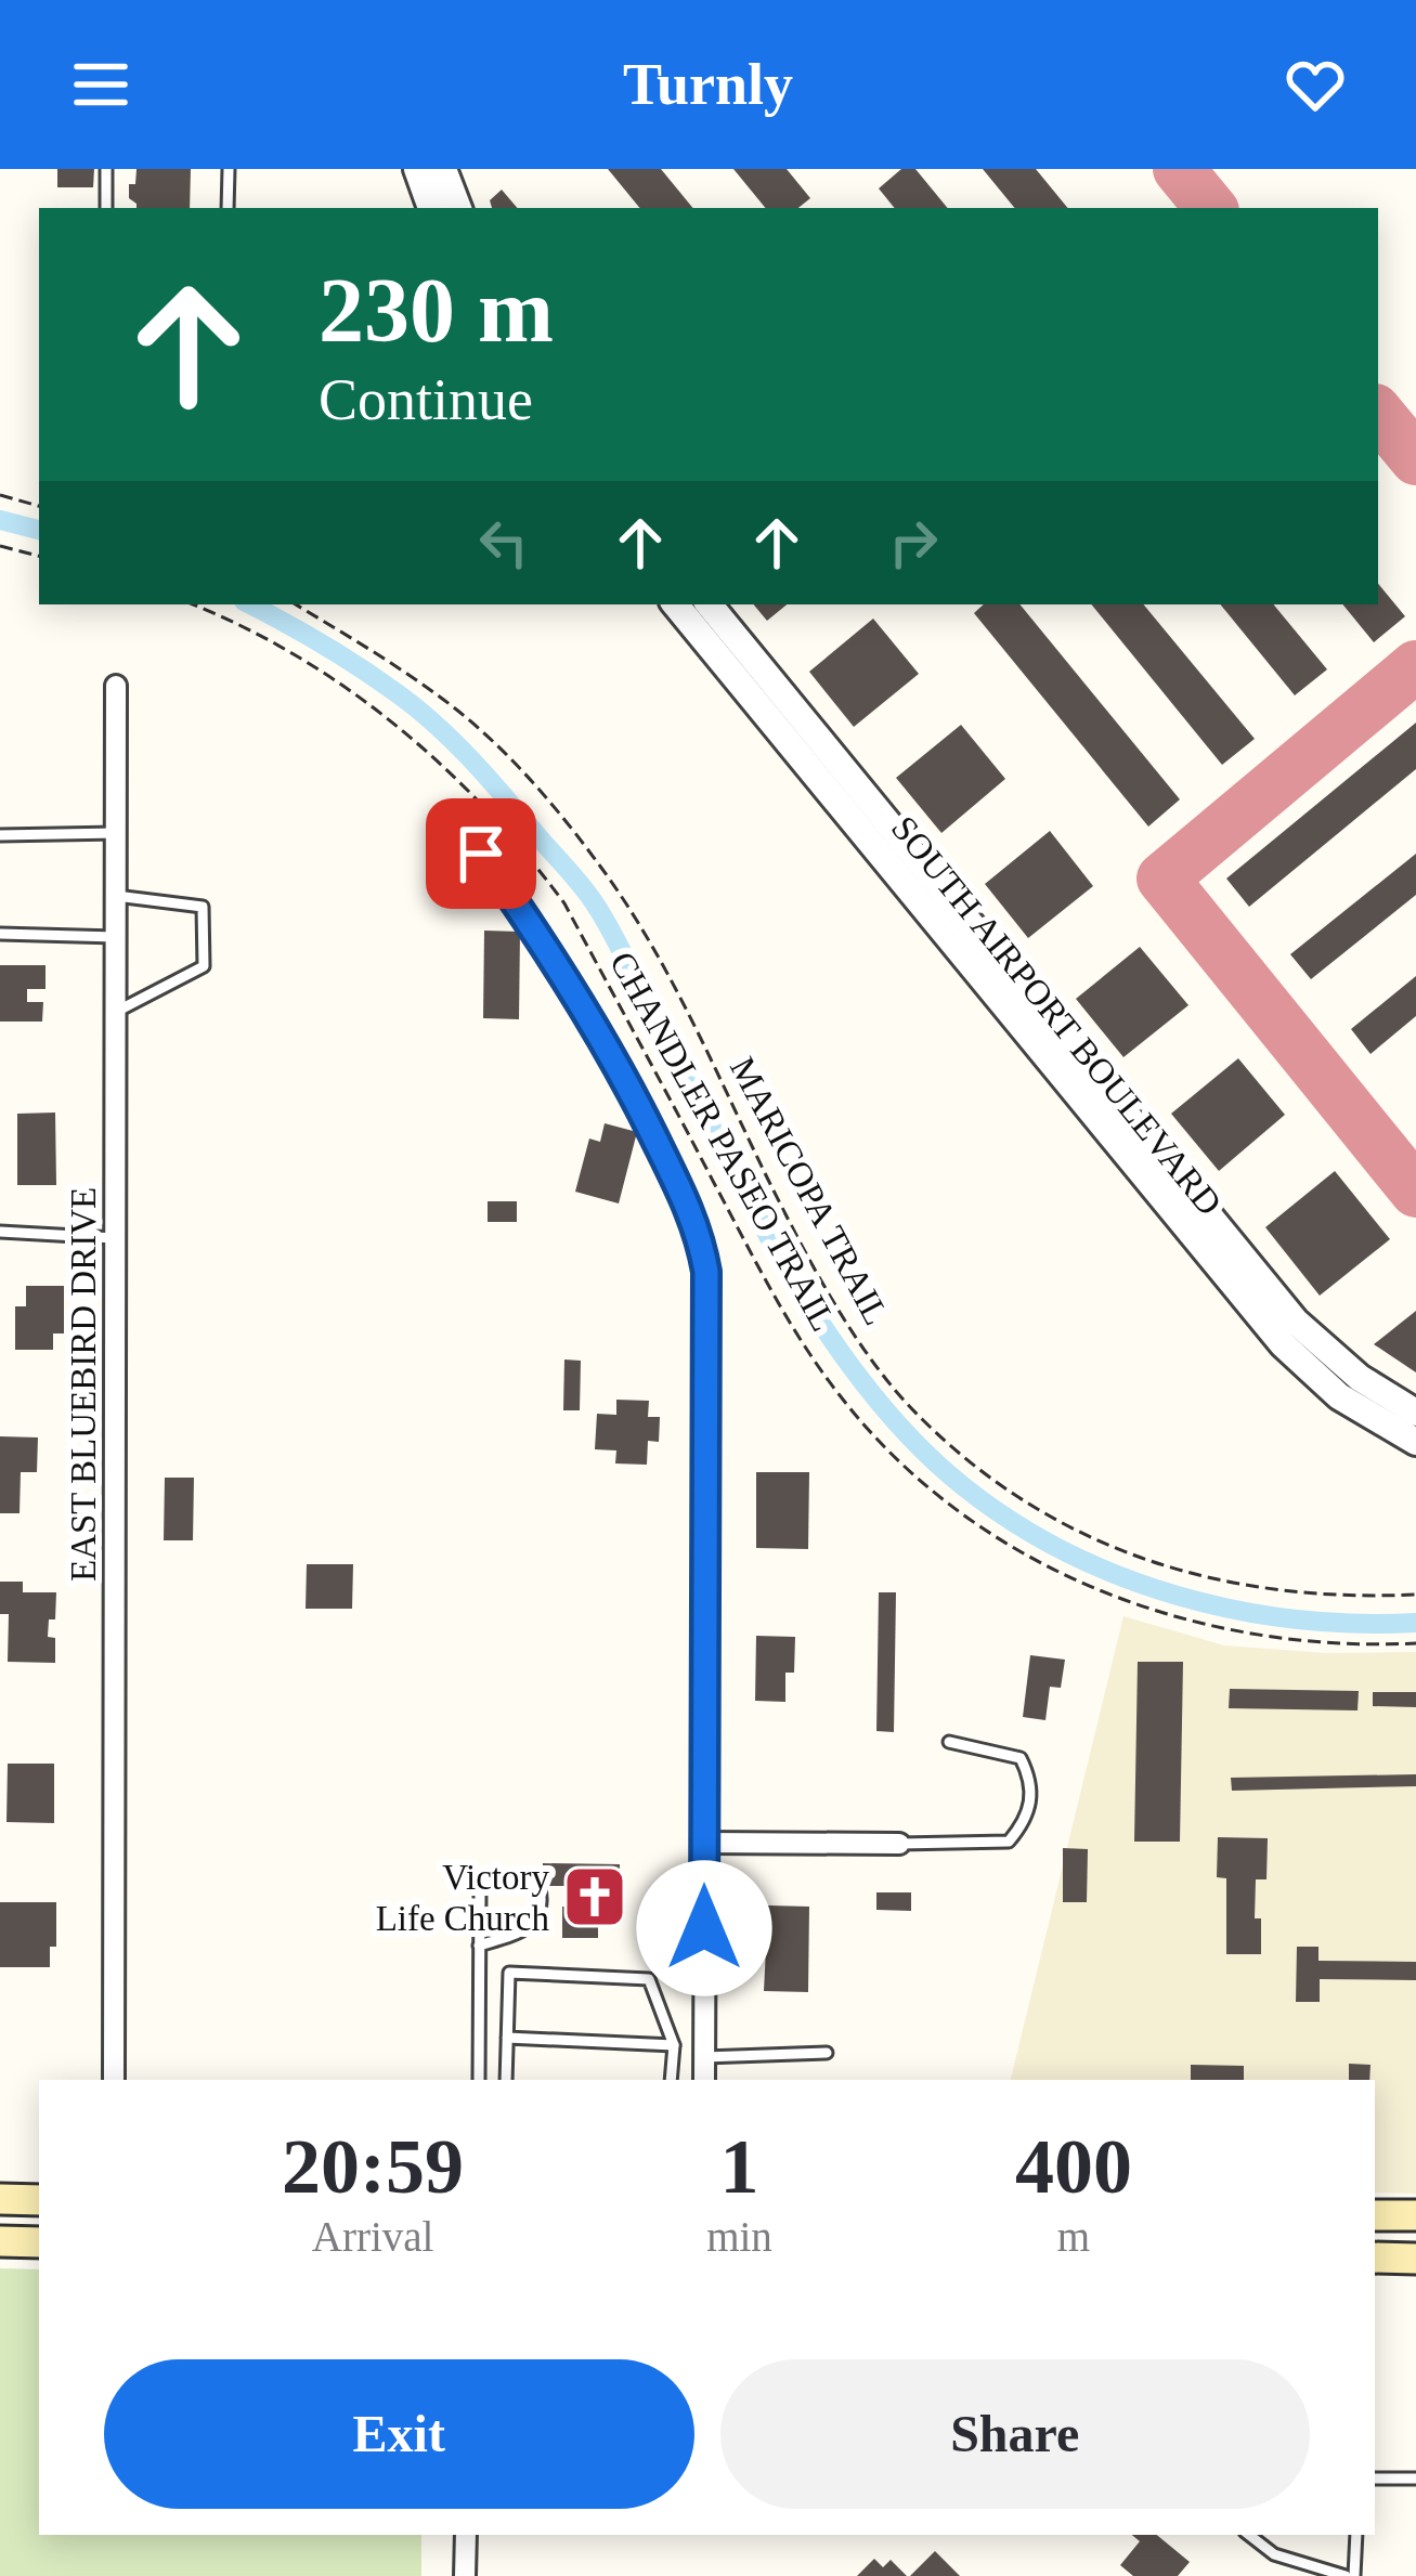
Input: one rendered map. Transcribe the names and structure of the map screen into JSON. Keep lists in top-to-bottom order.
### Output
{
  "streets": {
    "street": ["SOUTH AIRPORT BOULEVARD", "EAST BLUEBIRD DRIVE"],
    "path": ["CHANDLER PASEO TRAIL", "MARICOPA TRAIL"]
  },
  "places": {
    "church": ["Victory Life Church"]
  },
  "page": {
    "header": "Turnly",
    "turn": ["230 m", "Continue"],
    "eta": [
      "20:59",
      "Arrival",
      "1",
      "min",
      "400",
      "m"
    ],
    "buttons": ["Exit", "Share"]
  }
}
